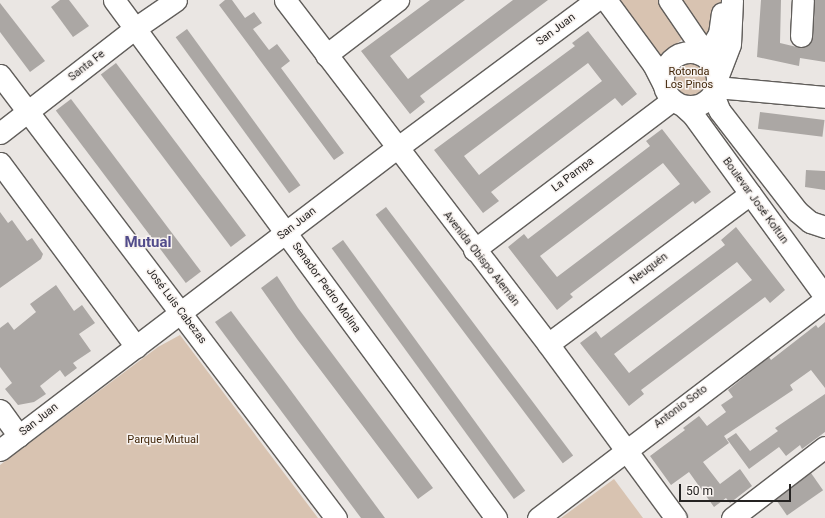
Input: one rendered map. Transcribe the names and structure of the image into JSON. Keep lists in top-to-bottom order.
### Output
{
  "streets": {
    "street": [
      "San Juan",
      "Santa Fe",
      "La Pampa",
      "Boulevar José Koltun",
      "Avenida Obispo Alemán",
      "Neuquén",
      "Senador Pedro Molina",
      "José Luis Cabezas",
      "Antonio Soto"
    ]
  },
  "crossings": [
    ["San Juan", "Avenida Obispo Alemán"],
    ["San Juan", "Senador Pedro Molina"],
    ["San Juan", "José Luis Cabezas"],
    ["Santa Fe", "Senador Pedro Molina"],
    ["Santa Fe", "José Luis Cabezas"],
    ["La Pampa", "Boulevar José Koltun"],
    ["La Pampa", "Avenida Obispo Alemán"],
    ["Boulevar José Koltun", "Neuquén"],
    ["Boulevar José Koltun", "Antonio Soto"],
    ["Avenida Obispo Alemán", "Neuquén"],
    ["Avenida Obispo Alemán", "Antonio Soto"]
  ],
  "districts": ["Mutual"],
  "parks": ["Rotonda Los Pinos", "Parque Mutual"],
  "scale_bar": "50 m"
}
